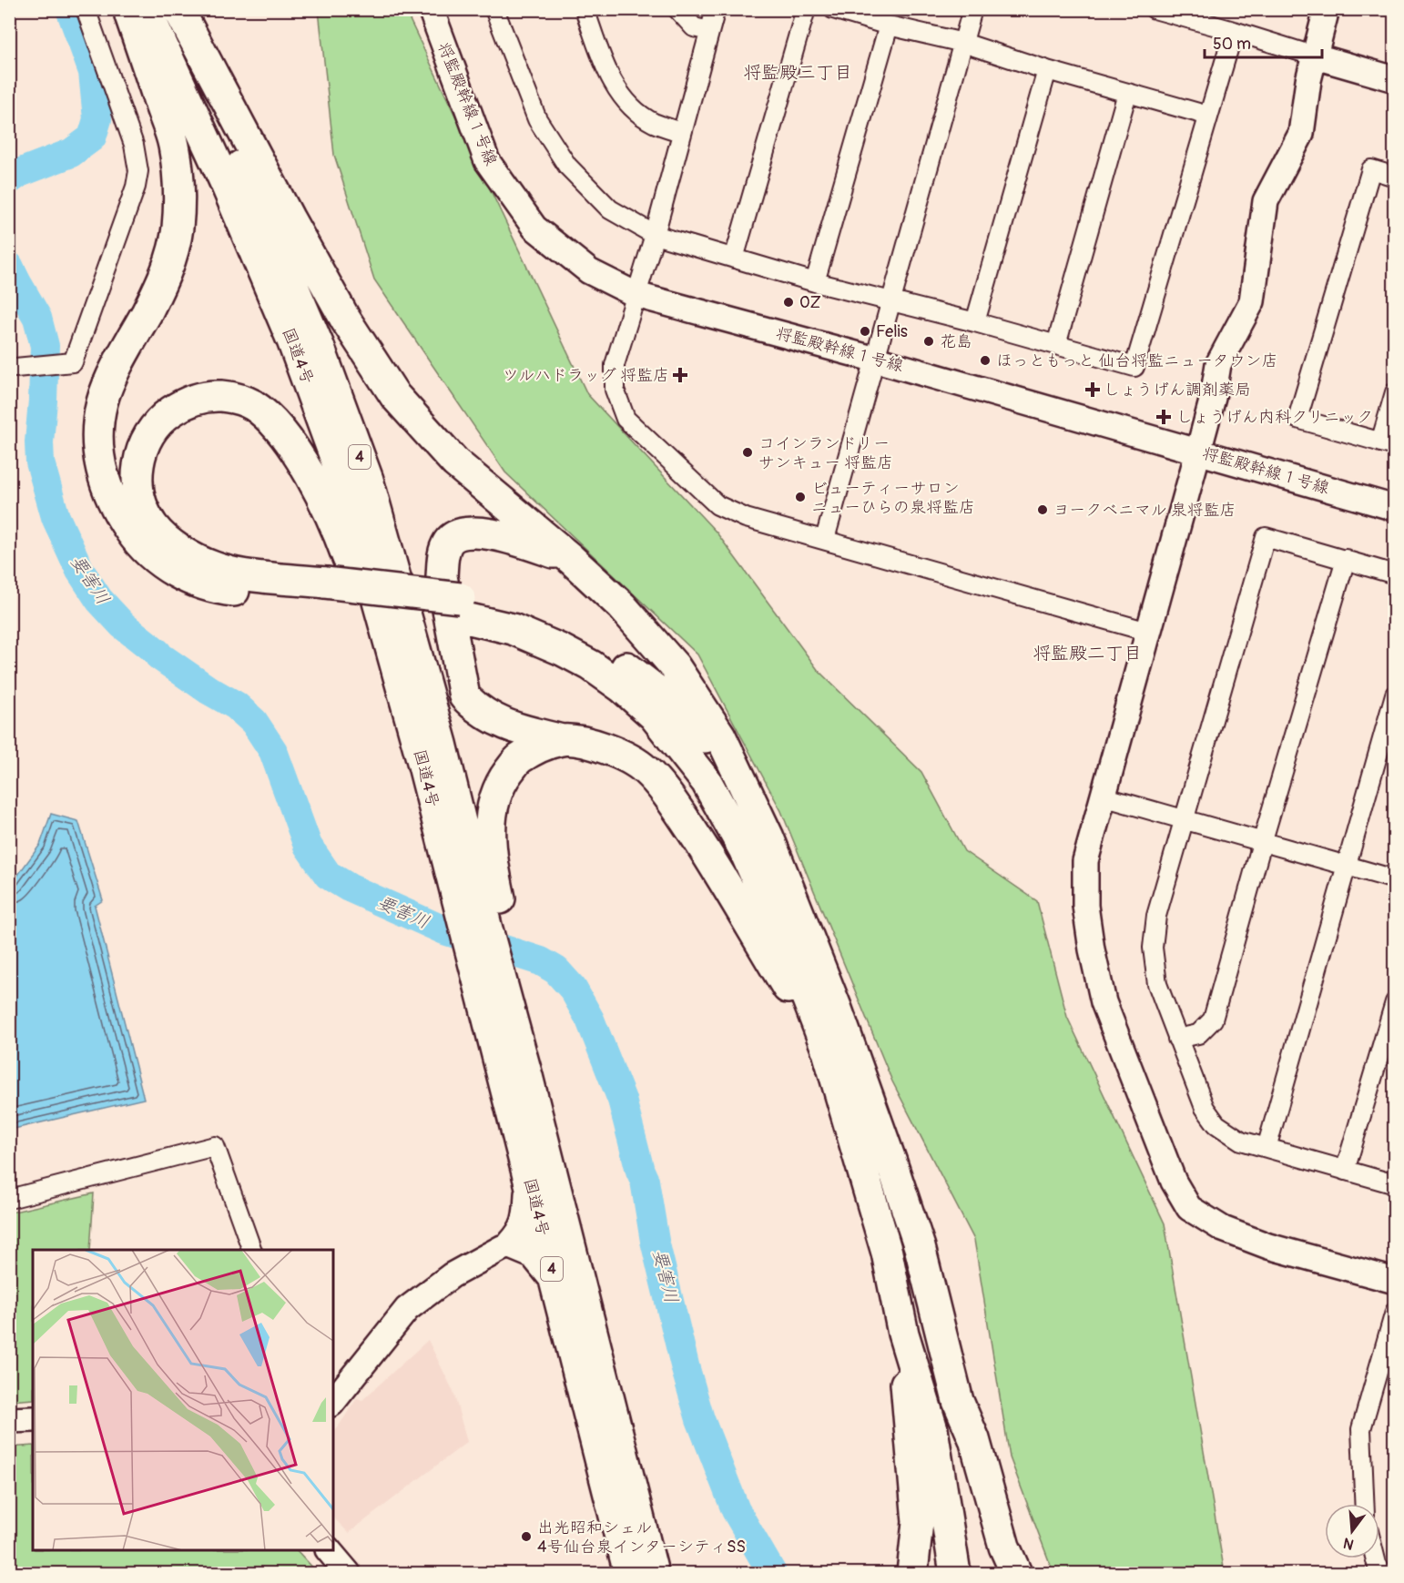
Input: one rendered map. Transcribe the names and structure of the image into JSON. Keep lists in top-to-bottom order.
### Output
{
  "streets": {
    "highway": ["国道4号", "4"],
    "street": ["将監殿幹線１号線"]
  },
  "districts": ["将監殿三丁目", "将監殿二丁目"],
  "water": ["要害川"],
  "places": {
    "other": [
      "OZ",
      "Felis",
      "花島",
      "ほっともっと 仙台将監ニュータウン店",
      "コインランドリー サンキュー 将監店",
      "ビューティーサロン ニューひらの泉将監店",
      "ヨークベニマル 泉将監店",
      "出光昭和シェル 4号仙台泉インターシティSS"
    ],
    "health": ["ツルハドラッグ 将監店", "しょうげん調剤薬局", "しょうげん内科クリニック"]
  },
  "scale_bar": "50 m",
  "north": "bottom"
}
